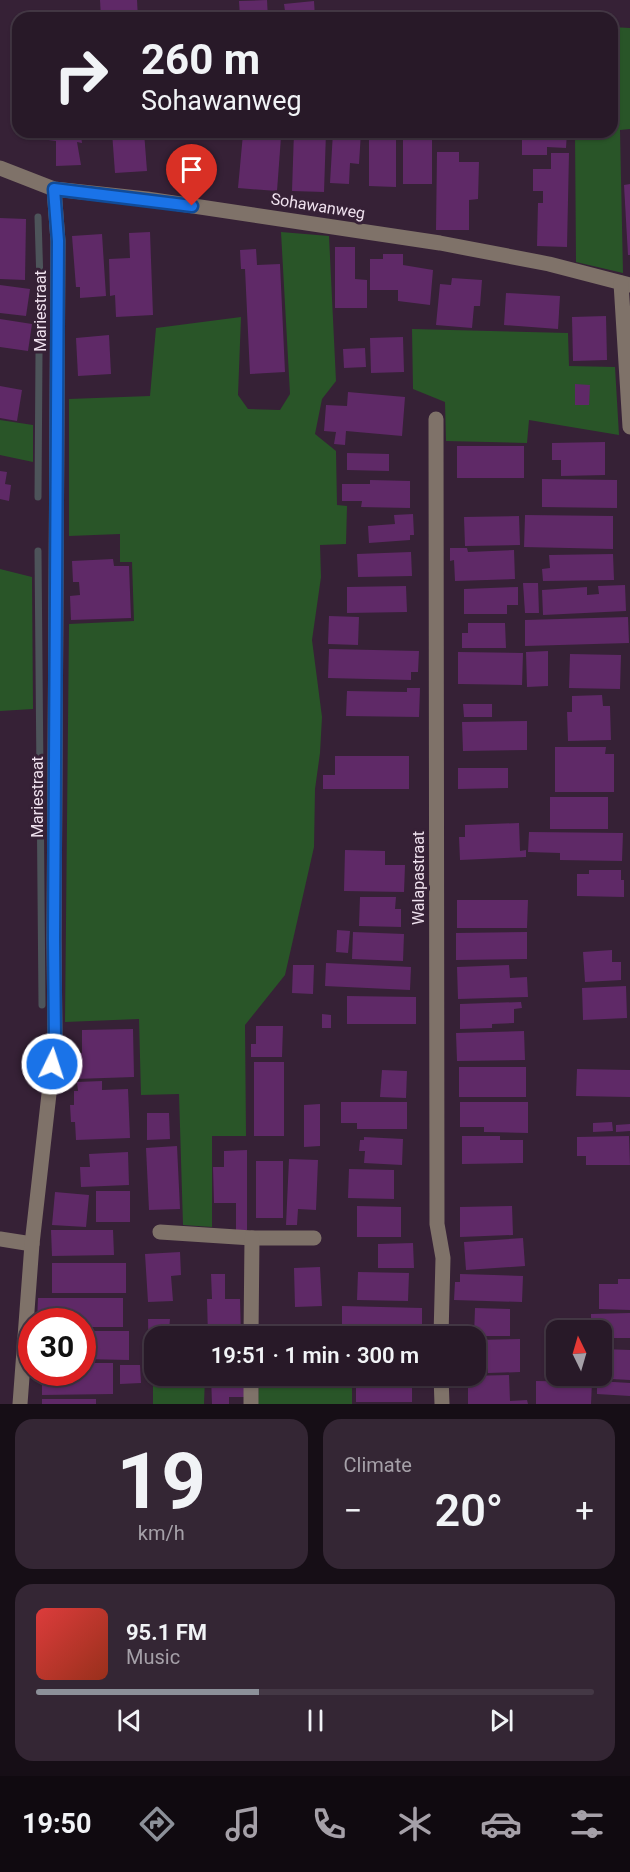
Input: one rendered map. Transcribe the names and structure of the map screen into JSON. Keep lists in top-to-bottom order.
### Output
{
  "streets": {
    "street": ["Sohawanweg", "Mariestraat", "Walapastraat"]
  },
  "crossings": [
    ["Sohawanweg", "Mariestraat"]
  ],
  "north": "top",
  "page": {
    "turn": ["260 m", "Sohawanweg"],
    "limit": "30",
    "trip": "19:51 · 1 min · 300 m",
    "tile": [
      ["19", "km/h"],
      "Climate"
    ],
    "heat": ["−", "20°", "+"],
    "song": ["95.1 FM", "Music"],
    "tabs": "19:50"
  }
}
